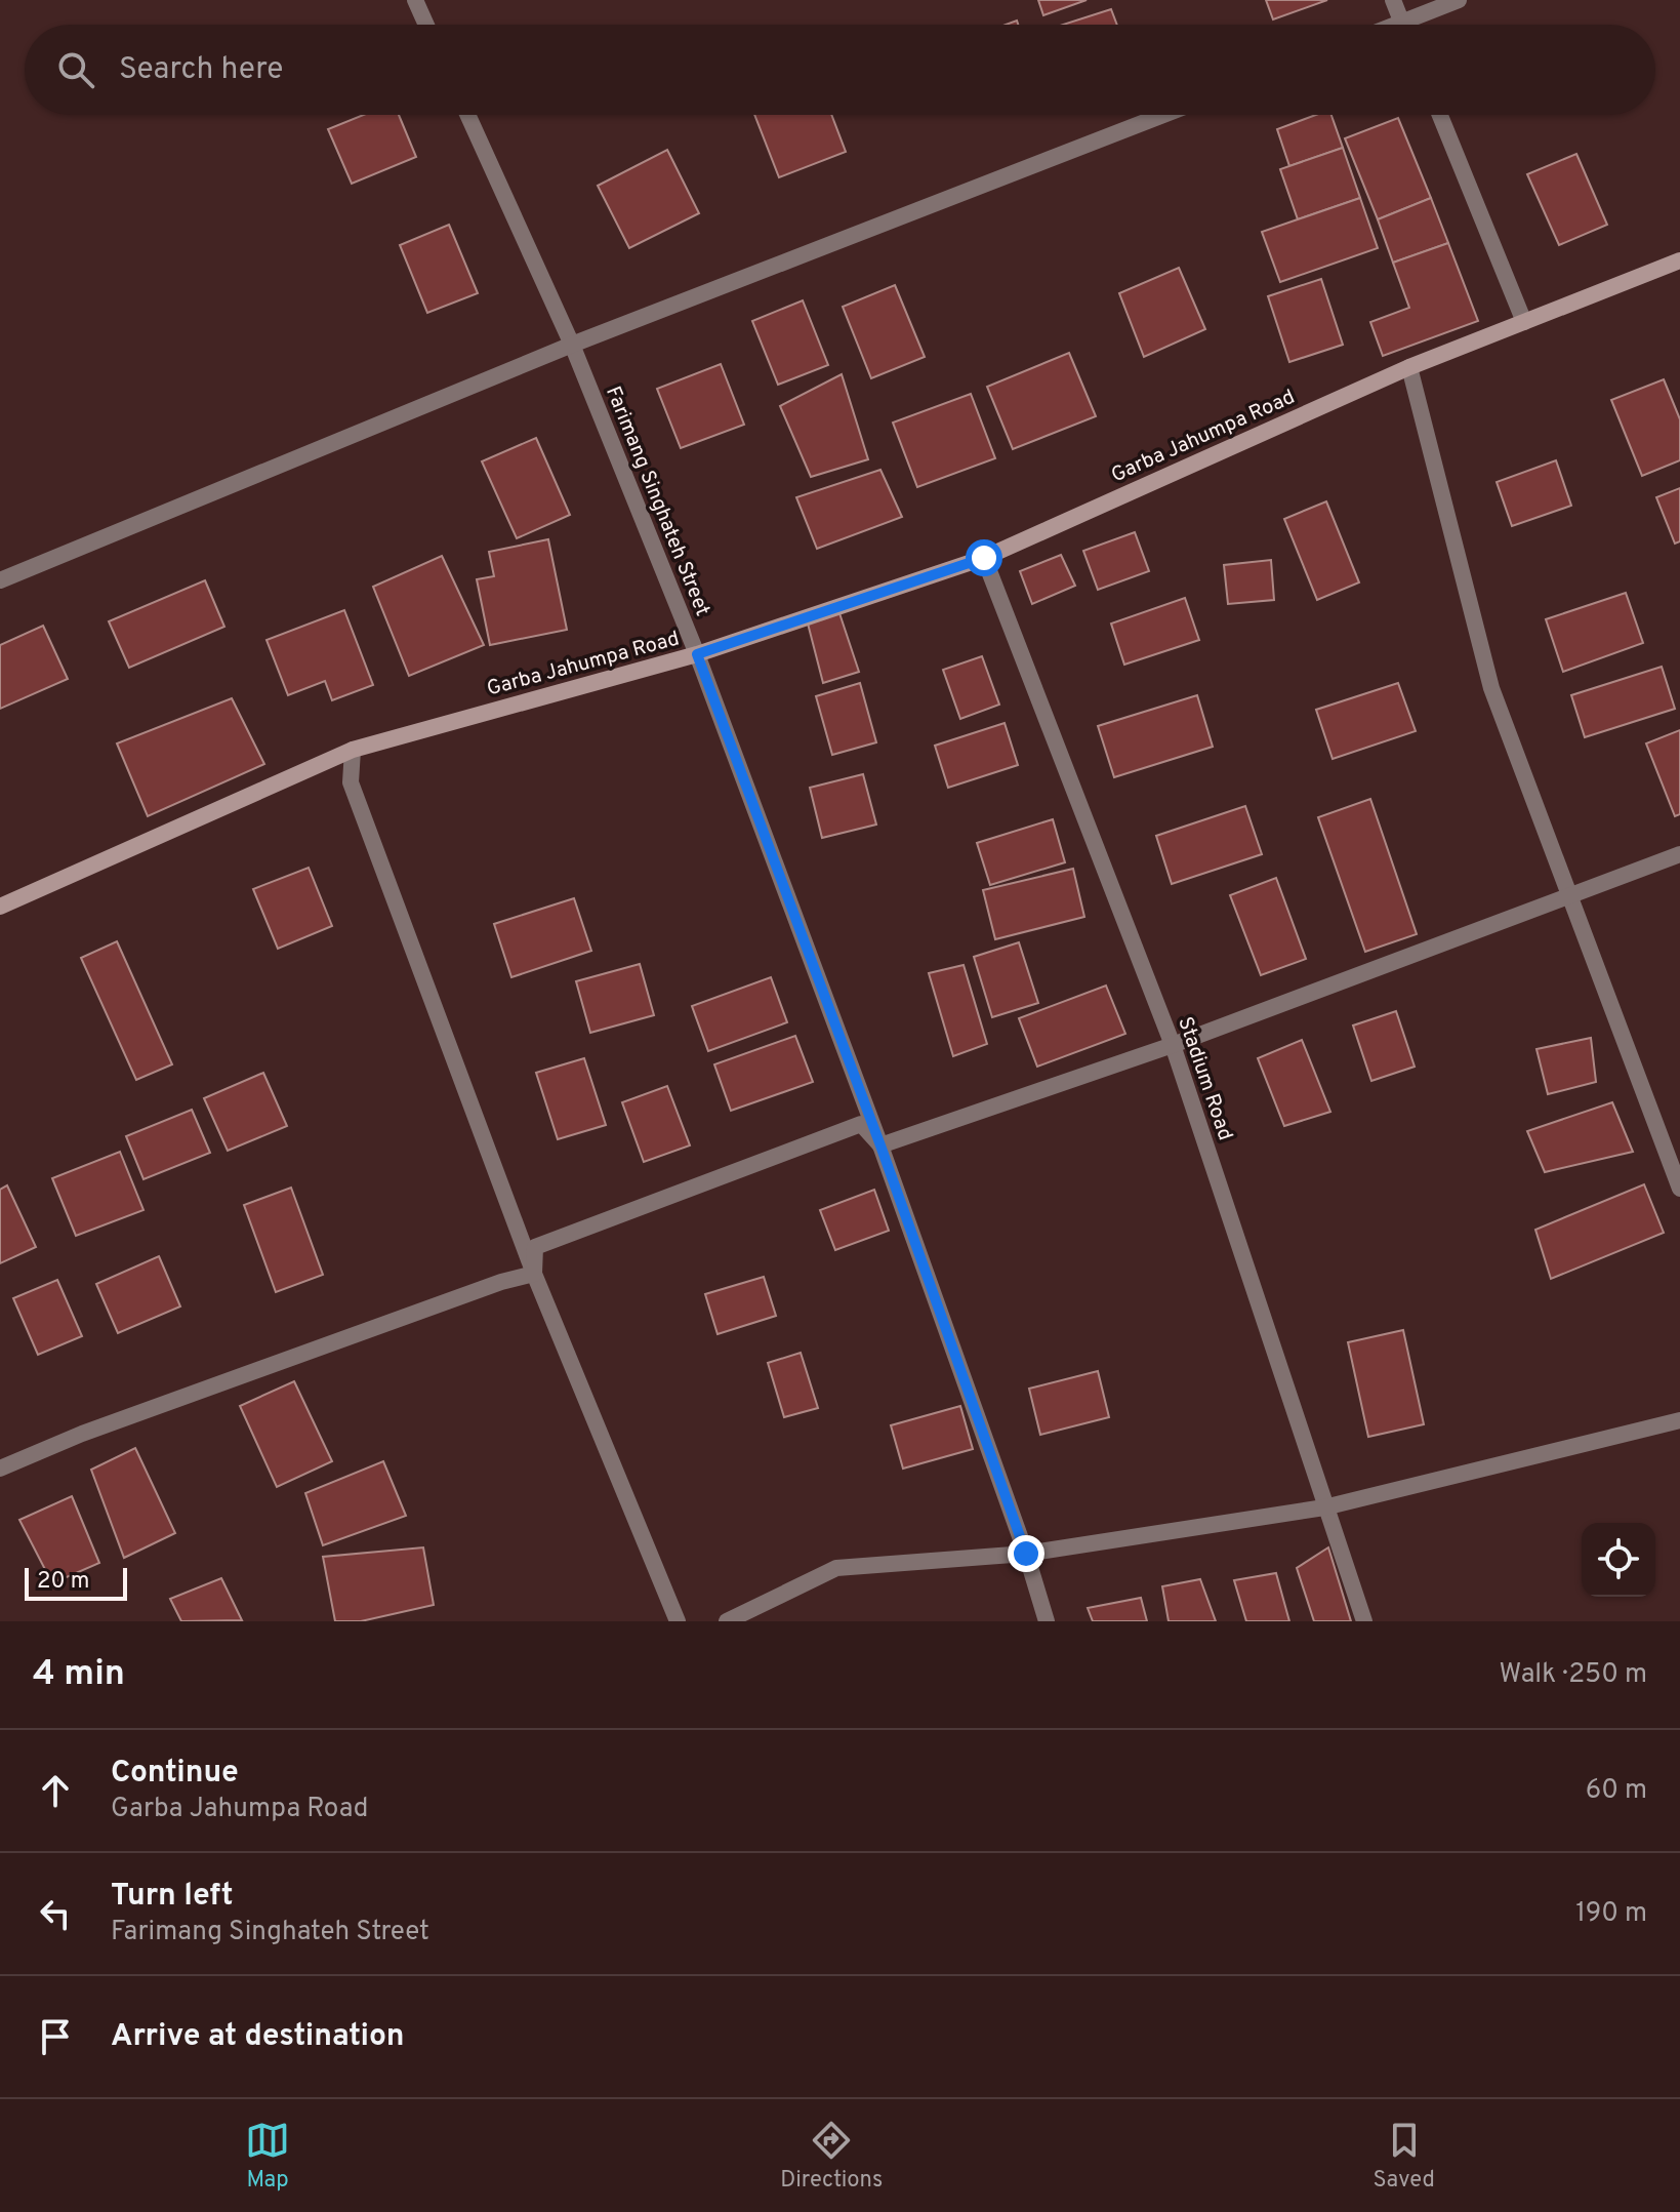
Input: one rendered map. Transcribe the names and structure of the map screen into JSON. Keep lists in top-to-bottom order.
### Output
{
  "streets": {
    "street": ["Garba Jahumpa Road", "Farimang Singhateh Street", "Stadium Road"]
  },
  "crossings": [
    ["Garba Jahumpa Road", "Farimang Singhateh Street"],
    ["Garba Jahumpa Road", "Stadium Road"]
  ],
  "scale_bar": "20 m",
  "page": {
    "search": "Search here",
    "scale": "20 m",
    "heading": ["4 min", "Walk · 250 m"],
    "list": [
      ["Continue", "Garba Jahumpa Road", "60 m"],
      ["Turn left", "Farimang Singhateh Street", "190 m"],
      "Arrive at destination"
    ],
    "nav": ["Map", "Directions", "Saved"]
  }
}
